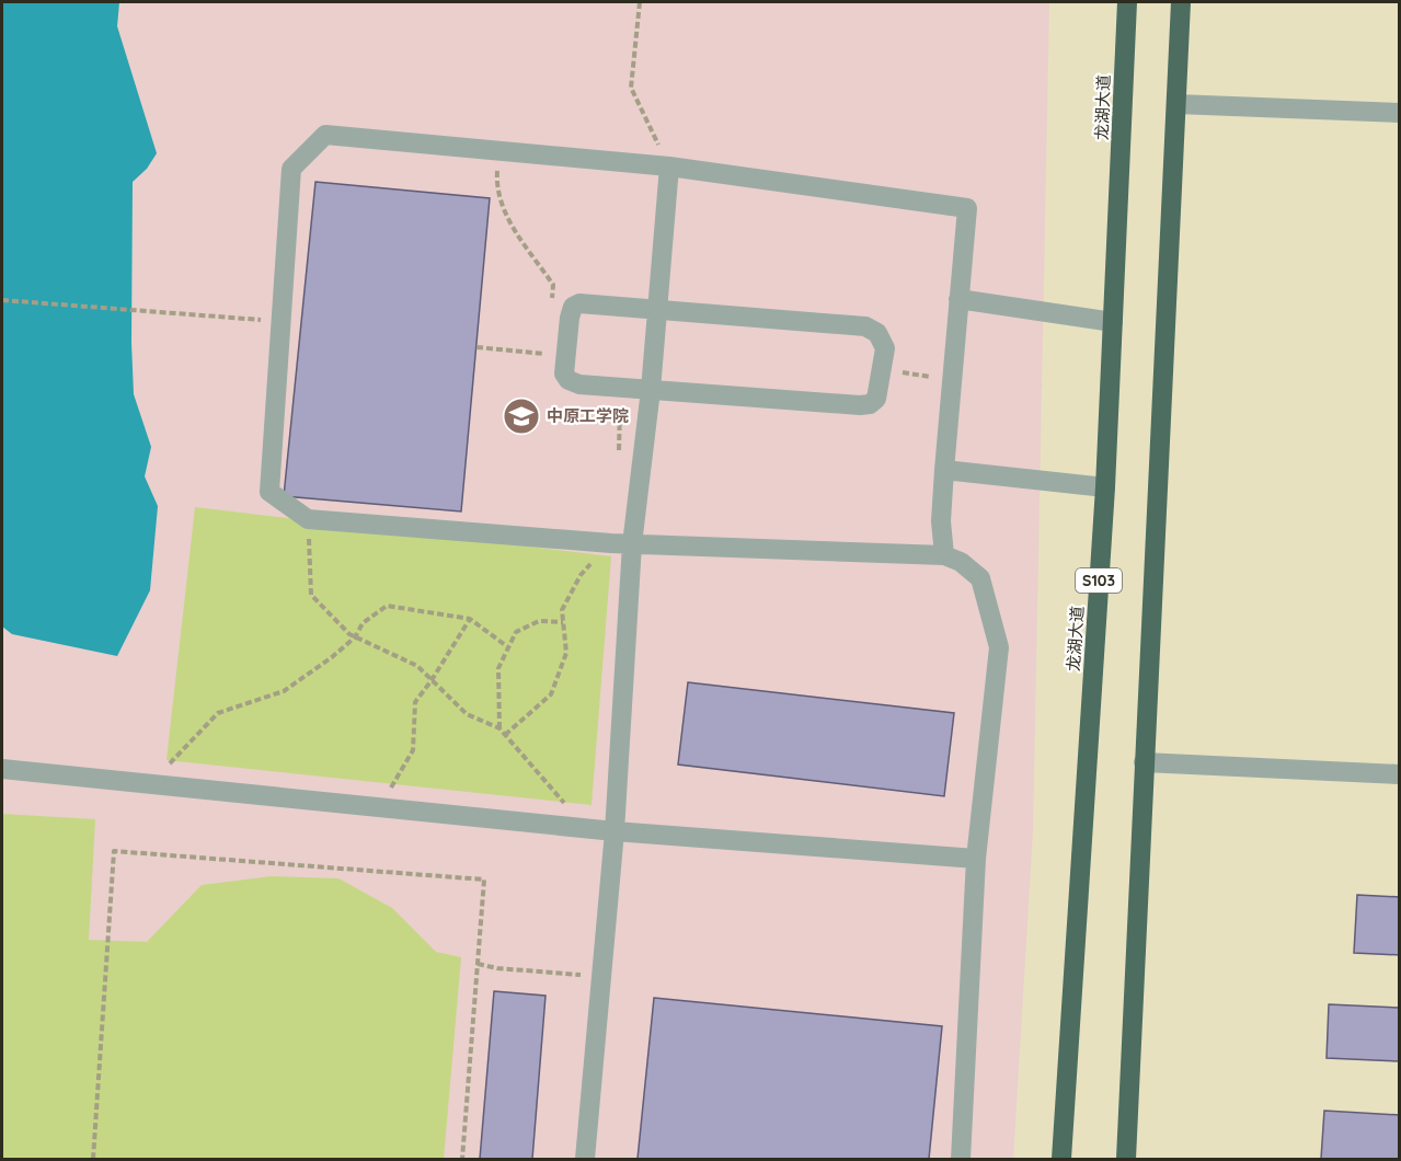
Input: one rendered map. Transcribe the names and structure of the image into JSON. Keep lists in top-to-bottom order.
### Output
{
  "streets": {
    "highway": ["龙湖大道", "S103"]
  },
  "places": {
    "school or university": ["中原工学院"]
  }
}
